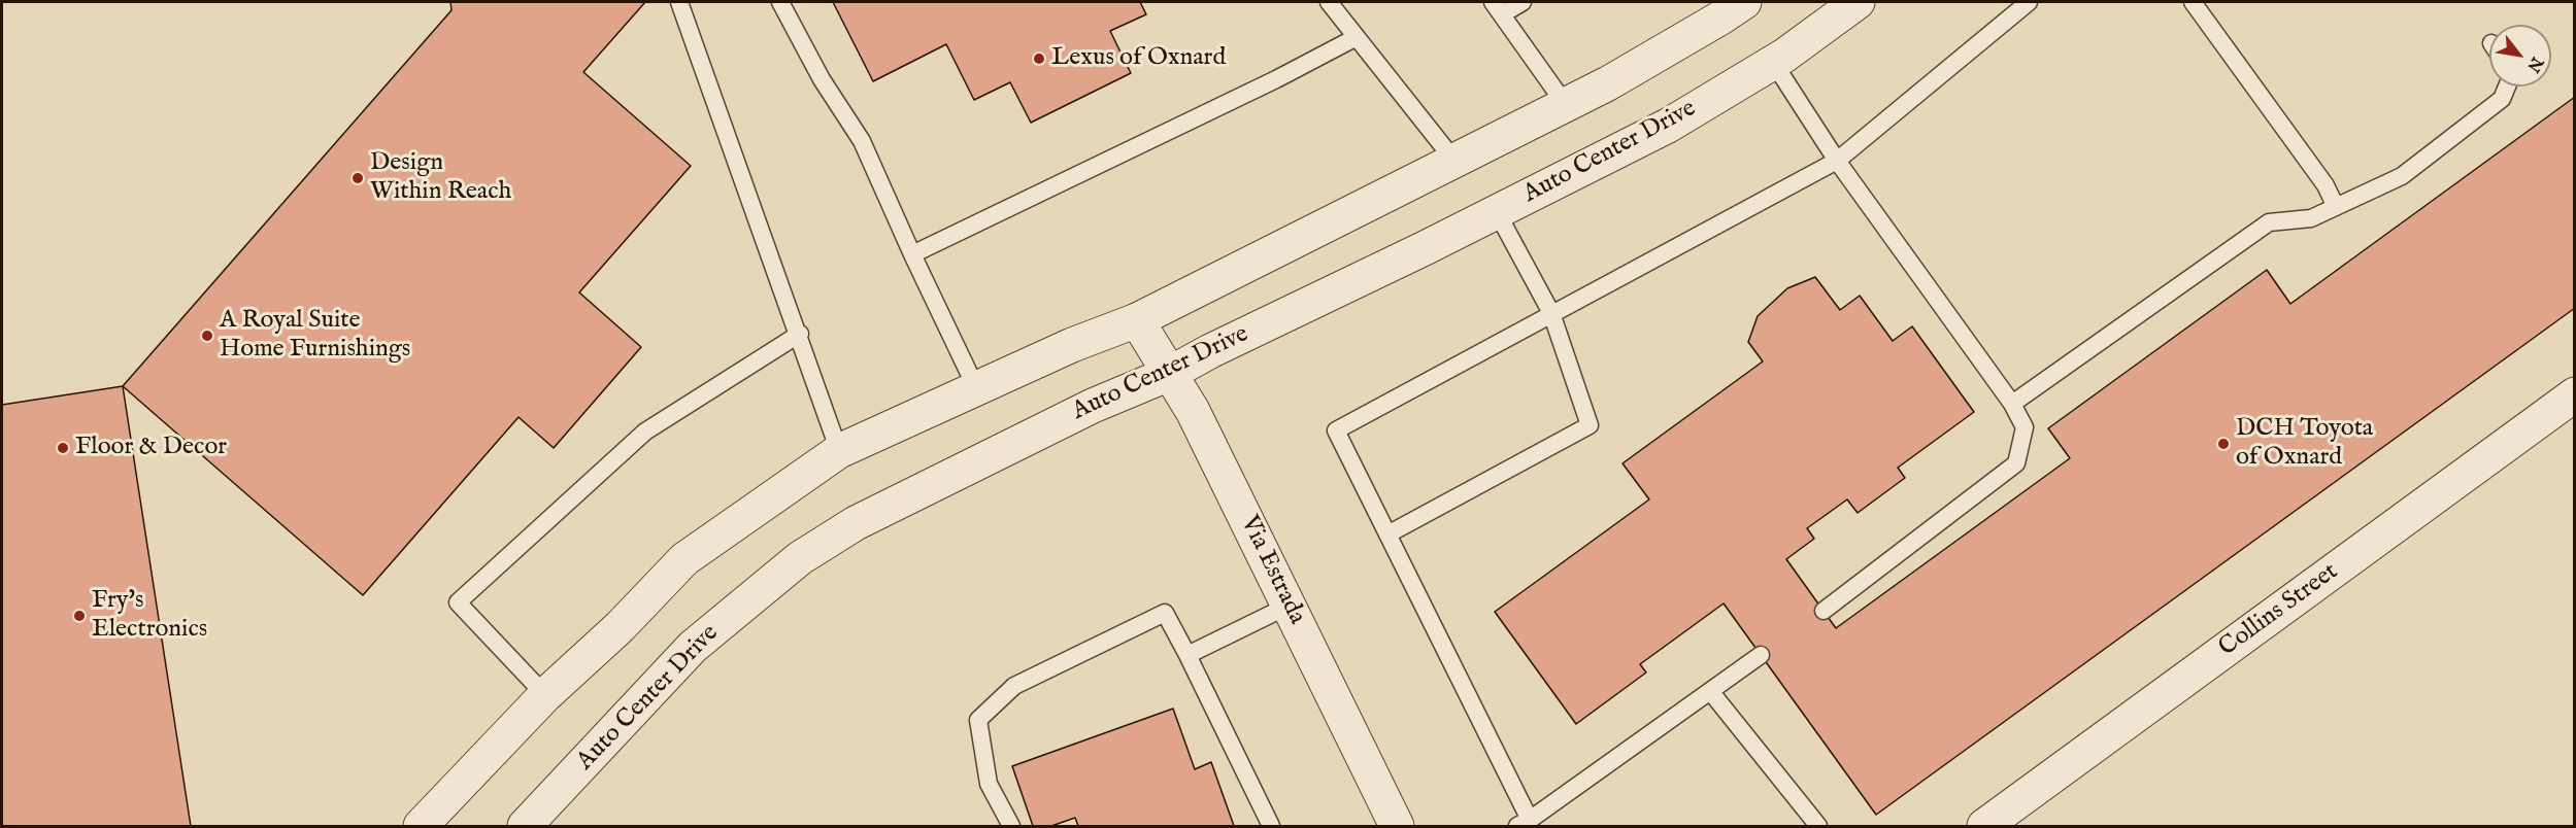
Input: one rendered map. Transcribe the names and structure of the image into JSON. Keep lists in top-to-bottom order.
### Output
{
  "streets": {
    "street": ["Auto Center Drive", "Via Estrada", "Collins Street"]
  },
  "crossings": [
    ["Auto Center Drive", "Via Estrada"]
  ],
  "places": [
    "Lexus of Oxnard",
    "Design Within Reach",
    "A Royal Suite Home Furnishings",
    "DCH Toyota of Oxnard",
    "Floor & Decor",
    "Fry's Electronics"
  ],
  "north": "bottom right"
}
